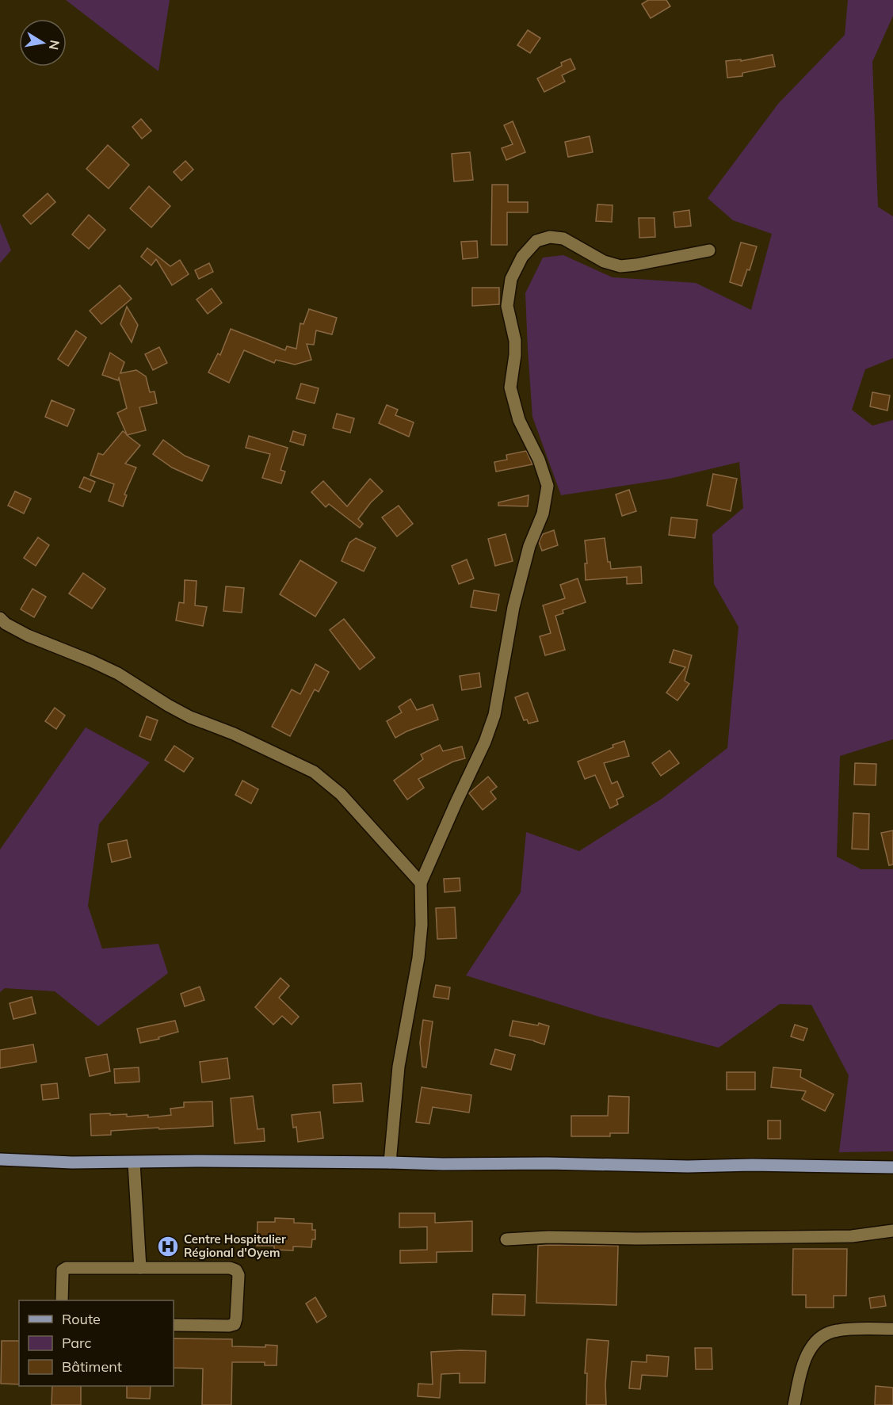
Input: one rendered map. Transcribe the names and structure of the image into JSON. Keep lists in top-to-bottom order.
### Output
{
  "places": {
    "hospital": ["Centre Hospitalier Régional d'Oyem"]
  },
  "legend": ["Route", "Parc", "Bâtiment"],
  "north": "right"
}
